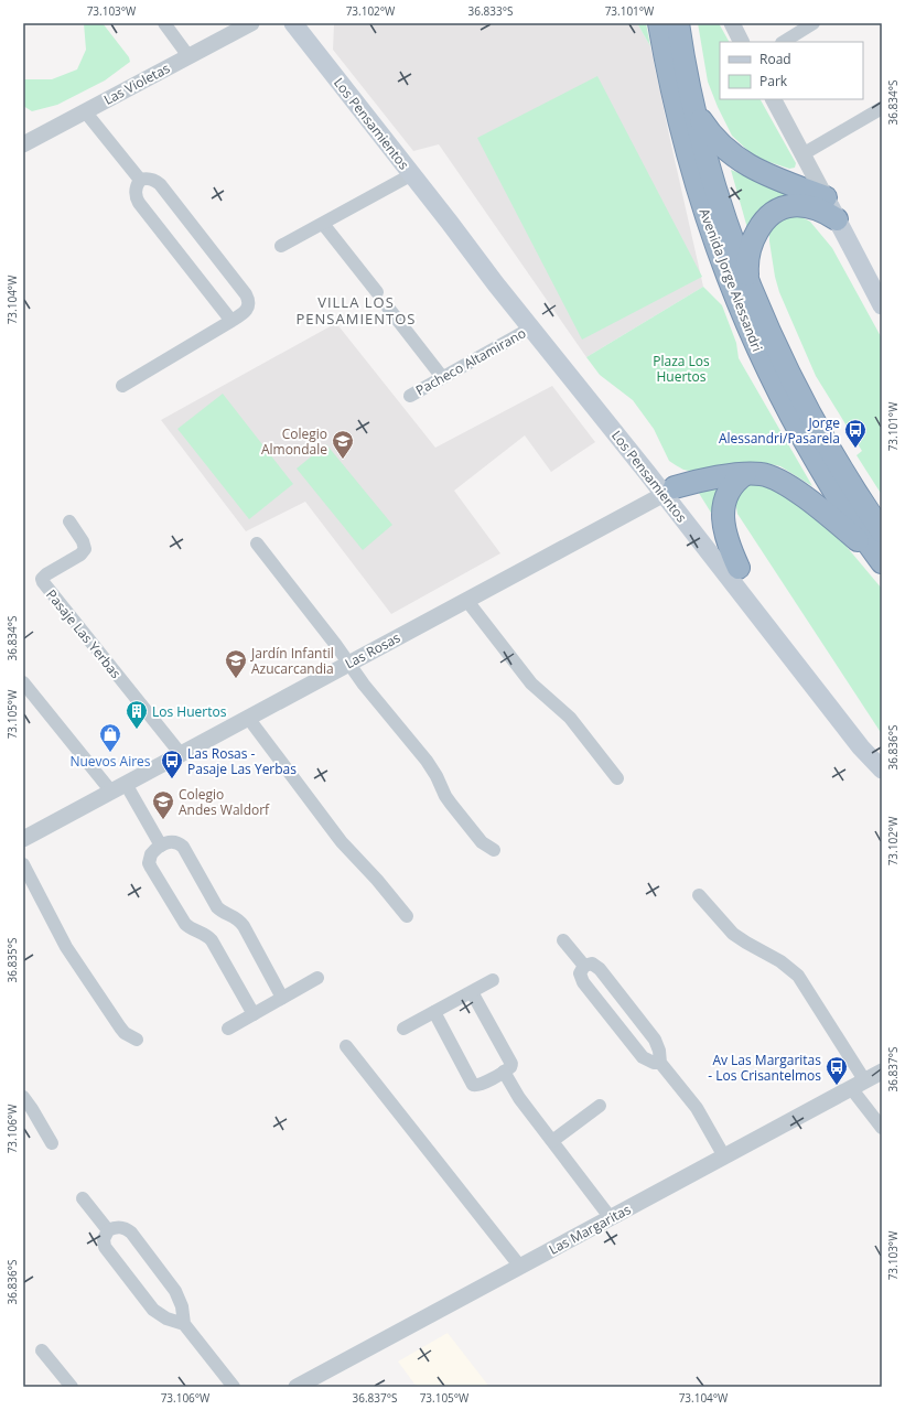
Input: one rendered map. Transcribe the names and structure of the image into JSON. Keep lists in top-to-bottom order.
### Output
{
  "streets": {
    "highway": ["Avenida Jorge Alessandri"],
    "main road": ["Los Pensamientos"],
    "street": [
      "Las Violetas",
      "Pacheco Altamirano",
      "Pasaje Las Yerbas",
      "Las Rosas",
      "Las Margaritas"
    ]
  },
  "crossings": [
    ["Los Pensamientos", "Pacheco Altamirano"],
    ["Los Pensamientos", "Las Rosas"],
    ["Pasaje Las Yerbas", "Las Rosas"]
  ],
  "districts": ["VILLA LOS PENSAMIENTOS"],
  "parks": ["Plaza Los Huertos"],
  "places": {
    "bus stop": ["Jorge Alessandri/Pasarela", "Las Rosas - Pasaje Las Yerbas", "Av Las Margaritas - Los Crisantelmos"],
    "school or university": ["Colegio Almondale", "Jardín Infantil Azucarcandia", "Colegio Andes Waldorf"],
    "building": ["Los Huertos"],
    "shop": ["Nuevos Aires"]
  },
  "legend": ["Road", "Park"],
  "coordinates": [
    "73.103°W",
    "73.102°W",
    "36.833°S",
    "73.101°W",
    "36.834°S",
    "73.104°W",
    "73.105°W",
    "36.836°S",
    "36.835°S",
    "36.837°S",
    "73.106°W"
  ]
}
